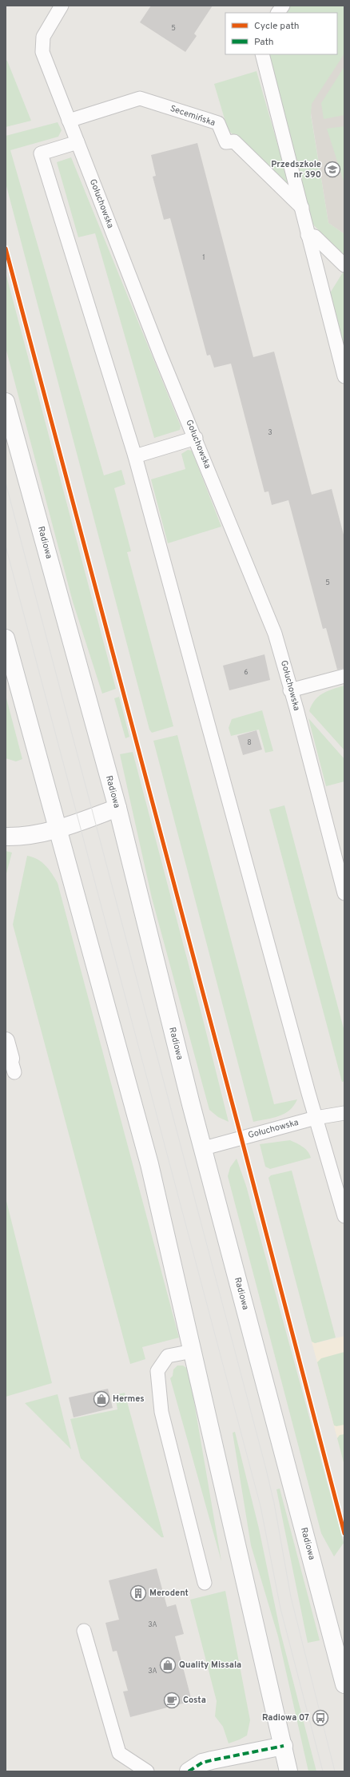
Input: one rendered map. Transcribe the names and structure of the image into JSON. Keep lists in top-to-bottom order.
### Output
{
  "streets": {
    "street": ["Radiowa"],
    "lane": ["Secemińska", "Gołuchowska"]
  },
  "crossings": [
    ["Secemińska", "Gołuchowska"],
    ["Gołuchowska", "Radiowa"]
  ],
  "places": {
    "school or university": ["Przedszkole nr 390"],
    "shop": ["Hermes", "Quality Missala"],
    "building": ["Merodent"],
    "cafe": ["Costa"],
    "bus stop": ["Radiowa 07"]
  },
  "house_numbers": [
    "5",
    "1",
    "3",
    "5",
    "6",
    "8",
    "3A",
    "3A"
  ],
  "legend": ["Cycle path", "Path"]
}
